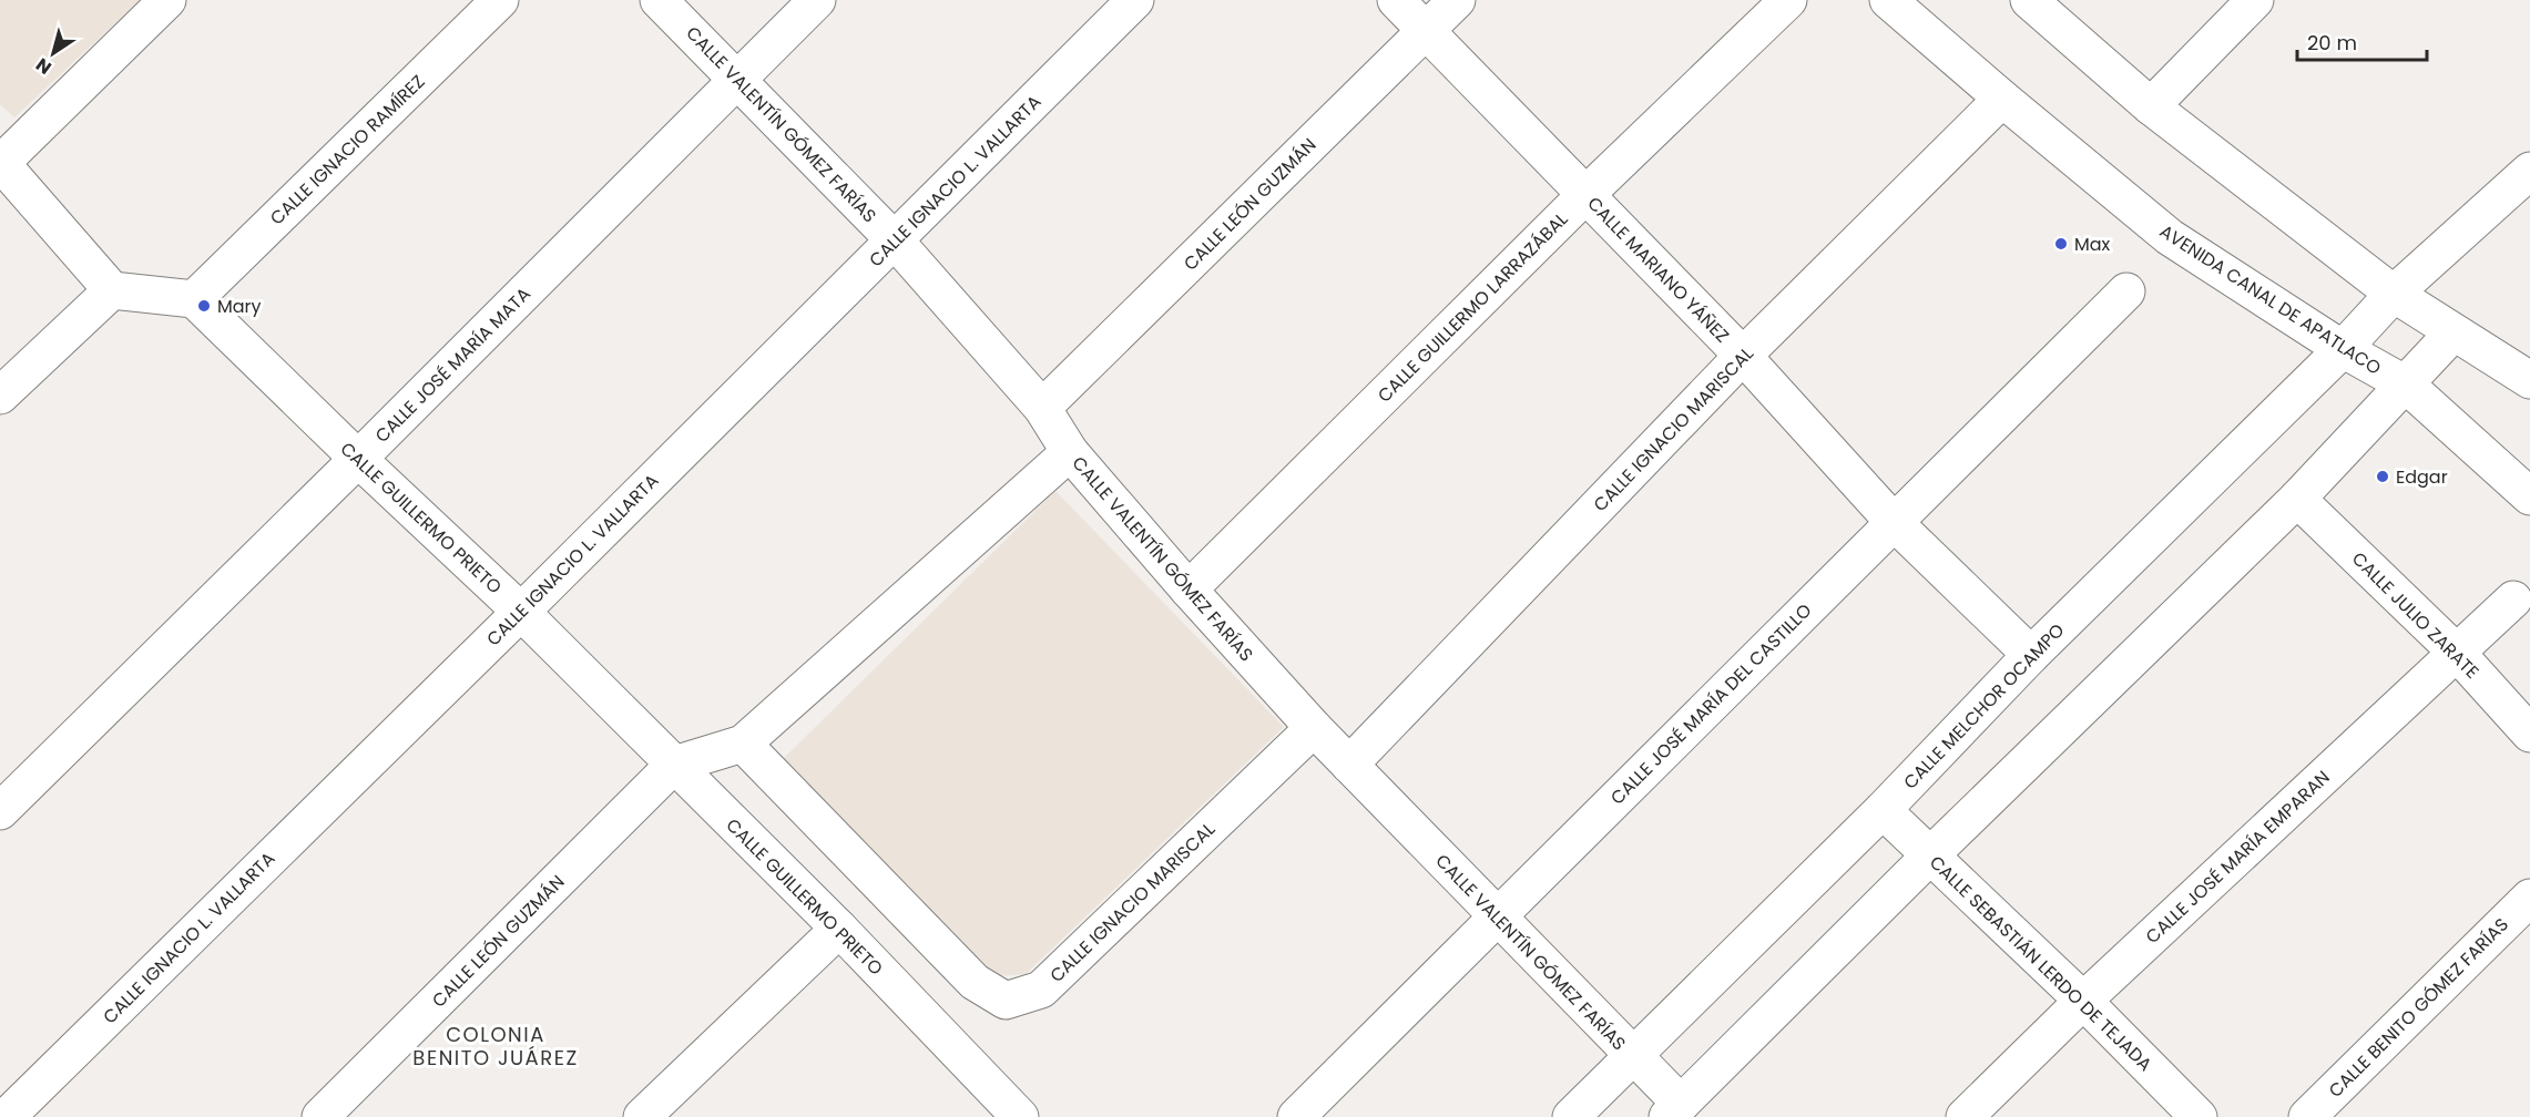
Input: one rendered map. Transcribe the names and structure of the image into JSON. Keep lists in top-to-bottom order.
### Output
{
  "streets": {
    "street": [
      "CALLE VALENTÍN GÓMEZ FARÍAS",
      "CALLE IGNACIO RAMÍREZ",
      "CALLE IGNACIO L. VALLARTA",
      "CALLE LEÓN GUZMÁN",
      "CALLE MARIANO YÁÑEZ",
      "AVENIDA CANAL DE APATLACO",
      "CALLE GUILLERMO LARRAZÁBAL",
      "CALLE JOSÉ MARÍA MATA",
      "CALLE IGNACIO MARISCAL",
      "CALLE GUILLERMO PRIETO",
      "CALLE JULIO ZARATE",
      "CALLE JOSÉ MARÍA DEL CASTILLO",
      "CALLE MELCHOR OCAMPO",
      "CALLE JOSÉ MARÍA EMPARAN",
      "CALLE SEBASTIÁN LERDO DE TEJADA",
      "CALLE BENITO GÓMEZ FARÍAS"
    ]
  },
  "crossings": [
    ["CALLE VALENTÍN GÓMEZ FARÍAS", "CALLE IGNACIO L. VALLARTA"],
    ["CALLE VALENTÍN GÓMEZ FARÍAS", "CALLE LEÓN GUZMÁN"],
    ["CALLE VALENTÍN GÓMEZ FARÍAS", "CALLE GUILLERMO LARRAZÁBAL"],
    ["CALLE VALENTÍN GÓMEZ FARÍAS", "CALLE JOSÉ MARÍA MATA"],
    ["CALLE VALENTÍN GÓMEZ FARÍAS", "CALLE IGNACIO MARISCAL"],
    ["CALLE VALENTÍN GÓMEZ FARÍAS", "CALLE JOSÉ MARÍA DEL CASTILLO"],
    ["CALLE VALENTÍN GÓMEZ FARÍAS", "CALLE MELCHOR OCAMPO"],
    ["CALLE IGNACIO RAMÍREZ", "CALLE GUILLERMO PRIETO"],
    ["CALLE IGNACIO L. VALLARTA", "CALLE GUILLERMO PRIETO"],
    ["CALLE LEÓN GUZMÁN", "CALLE MARIANO YÁÑEZ"],
    ["CALLE LEÓN GUZMÁN", "CALLE GUILLERMO PRIETO"],
    ["CALLE MARIANO YÁÑEZ", "CALLE GUILLERMO LARRAZÁBAL"],
    ["CALLE MARIANO YÁÑEZ", "CALLE IGNACIO MARISCAL"],
    ["CALLE MARIANO YÁÑEZ", "CALLE JOSÉ MARÍA DEL CASTILLO"],
    ["CALLE MARIANO YÁÑEZ", "CALLE MELCHOR OCAMPO"],
    ["AVENIDA CANAL DE APATLACO", "CALLE IGNACIO MARISCAL"],
    ["AVENIDA CANAL DE APATLACO", "CALLE MELCHOR OCAMPO"],
    ["CALLE JOSÉ MARÍA MATA", "CALLE GUILLERMO PRIETO"],
    ["CALLE JULIO ZARATE", "CALLE JOSÉ MARÍA EMPARAN"],
    ["CALLE MELCHOR OCAMPO", "CALLE SEBASTIÁN LERDO DE TEJADA"],
    ["CALLE JOSÉ MARÍA EMPARAN", "CALLE SEBASTIÁN LERDO DE TEJADA"]
  ],
  "districts": ["COLONIA BENITO JUÁREZ"],
  "places": ["Max", "Mary", "Edgar"],
  "scale_bar": "20 m",
  "north": "bottom left"
}
